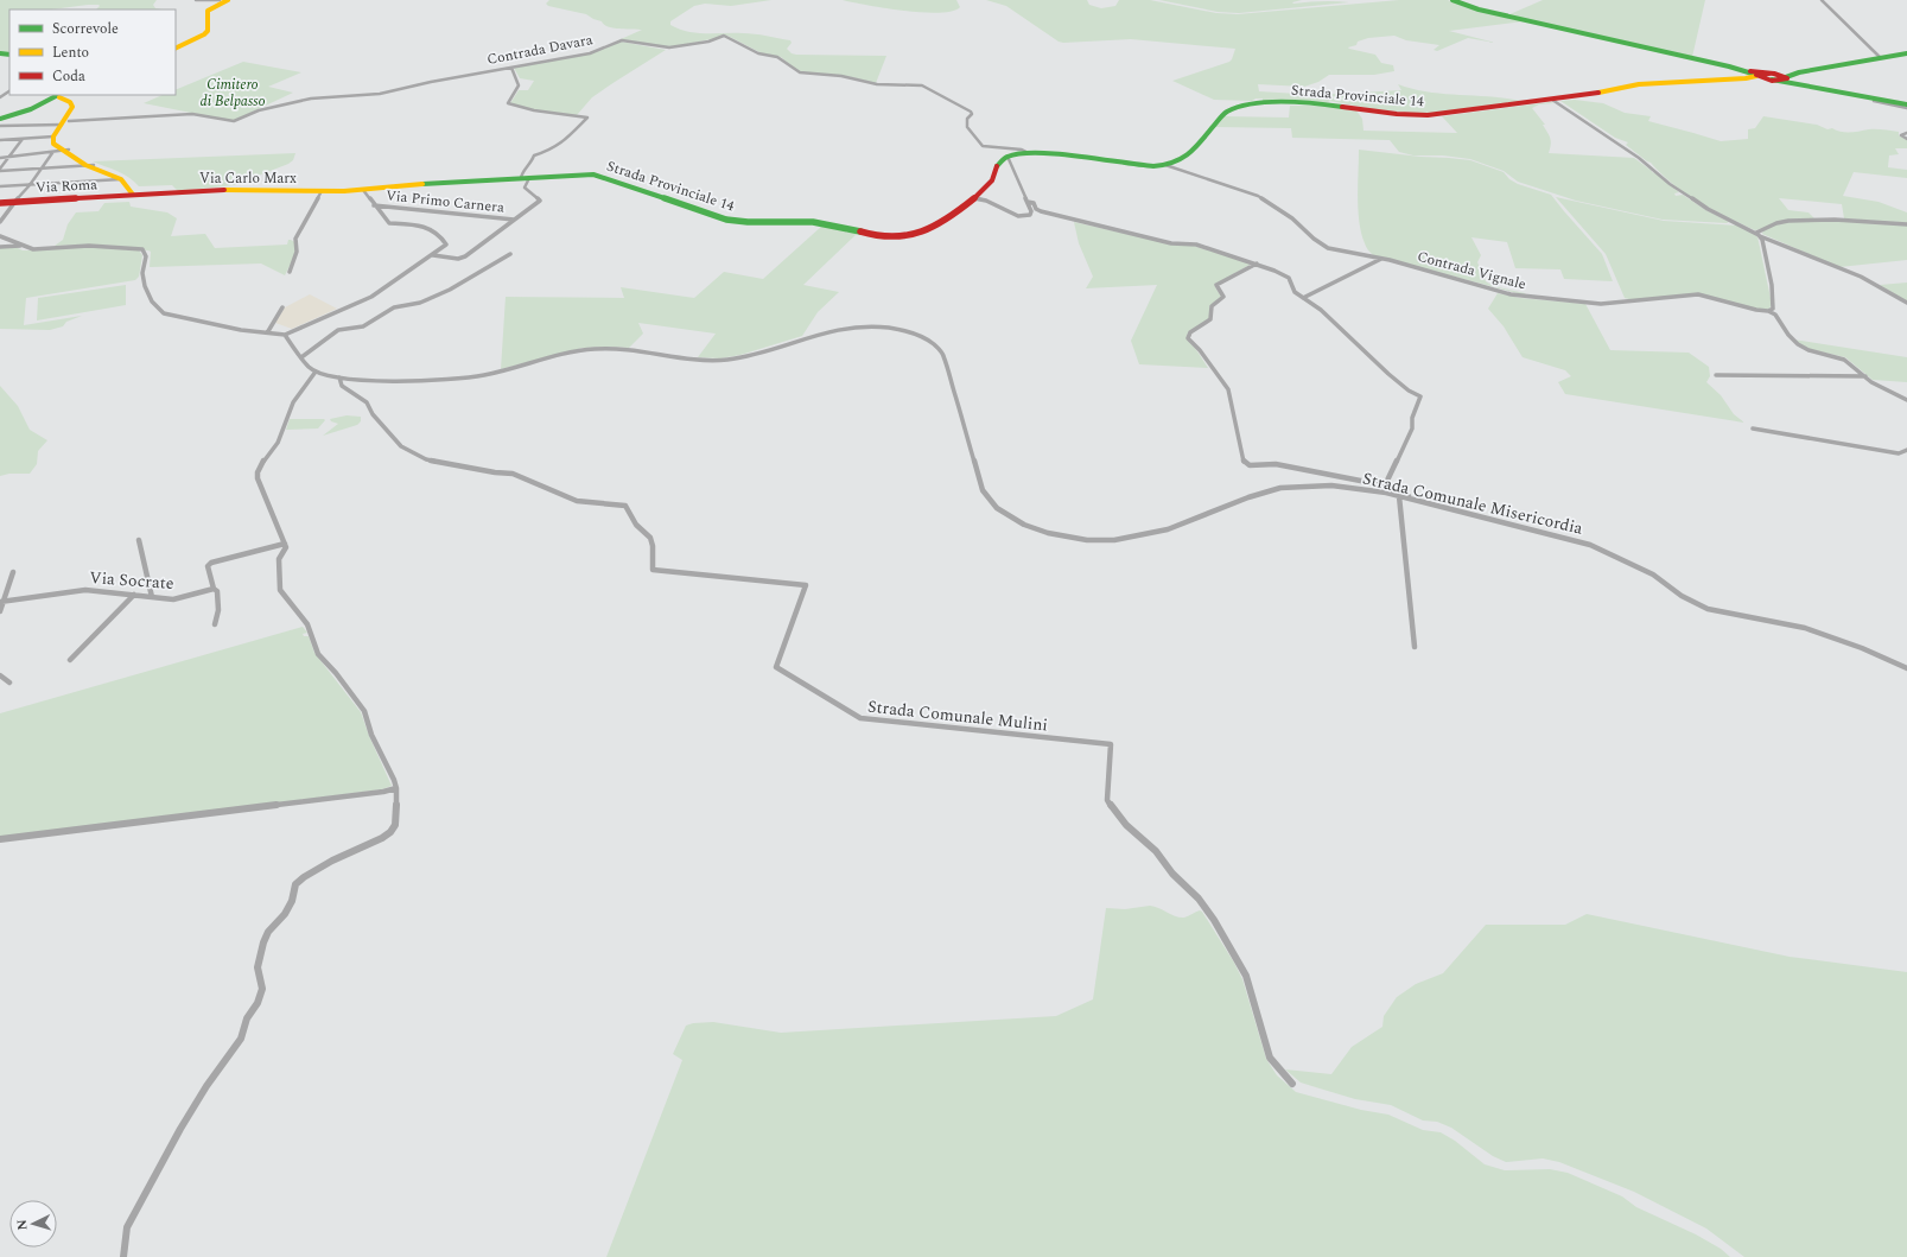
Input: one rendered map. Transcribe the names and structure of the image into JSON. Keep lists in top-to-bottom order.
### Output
{
  "streets": {
    "main road": ["Strada Provinciale 14", "Via Carlo Marx", "Via Roma"],
    "street": [
      "Contrada Davara",
      "Via Primo Carnera",
      "Contrada Vignale",
      "Strada Comunale Misericordia",
      "Via Socrate",
      "Strada Comunale Mulini"
    ]
  },
  "crossings": [
    ["Contrada Davara", "Strada Provinciale 14"],
    ["Strada Provinciale 14", "Via Carlo Marx"],
    ["Strada Provinciale 14", "Contrada Vignale"],
    ["Via Carlo Marx", "Via Roma"],
    ["Strada Comunale Misericordia", "Strada Comunale Mulini"]
  ],
  "parks": ["Cimitero di Belpasso"],
  "legend": ["Scorrevole", "Lento", "Coda"],
  "north": "left"
}
